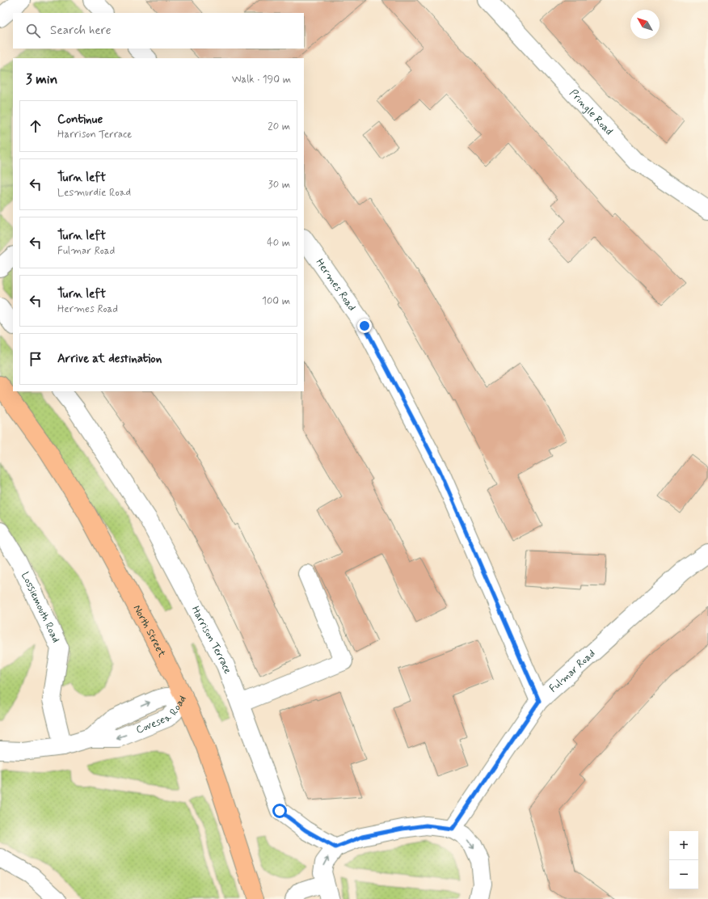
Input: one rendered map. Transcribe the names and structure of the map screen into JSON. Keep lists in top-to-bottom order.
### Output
{
  "streets": {
    "main road": ["North Street"],
    "street": [
      "Pringle Road",
      "Hermes Road",
      "Lossiemouth Road",
      "Harrison Terrace",
      "Fulmar Road",
      "Covesea Road"
    ]
  },
  "crossings": [
    ["Hermes Road", "Fulmar Road"],
    ["Lossiemouth Road", "Covesea Road"],
    ["North Street", "Covesea Road"]
  ],
  "north": "top left",
  "page": {
    "search": "Search here",
    "heading": ["3 min", "Walk · 190 m"],
    "list": [
      ["Continue", "Harrison Terrace", "20 m"],
      ["Turn left", "Lesmurdie Road", "30 m"],
      ["Turn left", "Fulmar Road", "40 m"],
      ["Turn left", "Hermes Road", "100 m"],
      "Arrive at destination"
    ],
    "map_buttons": ["+", "−"]
  }
}
